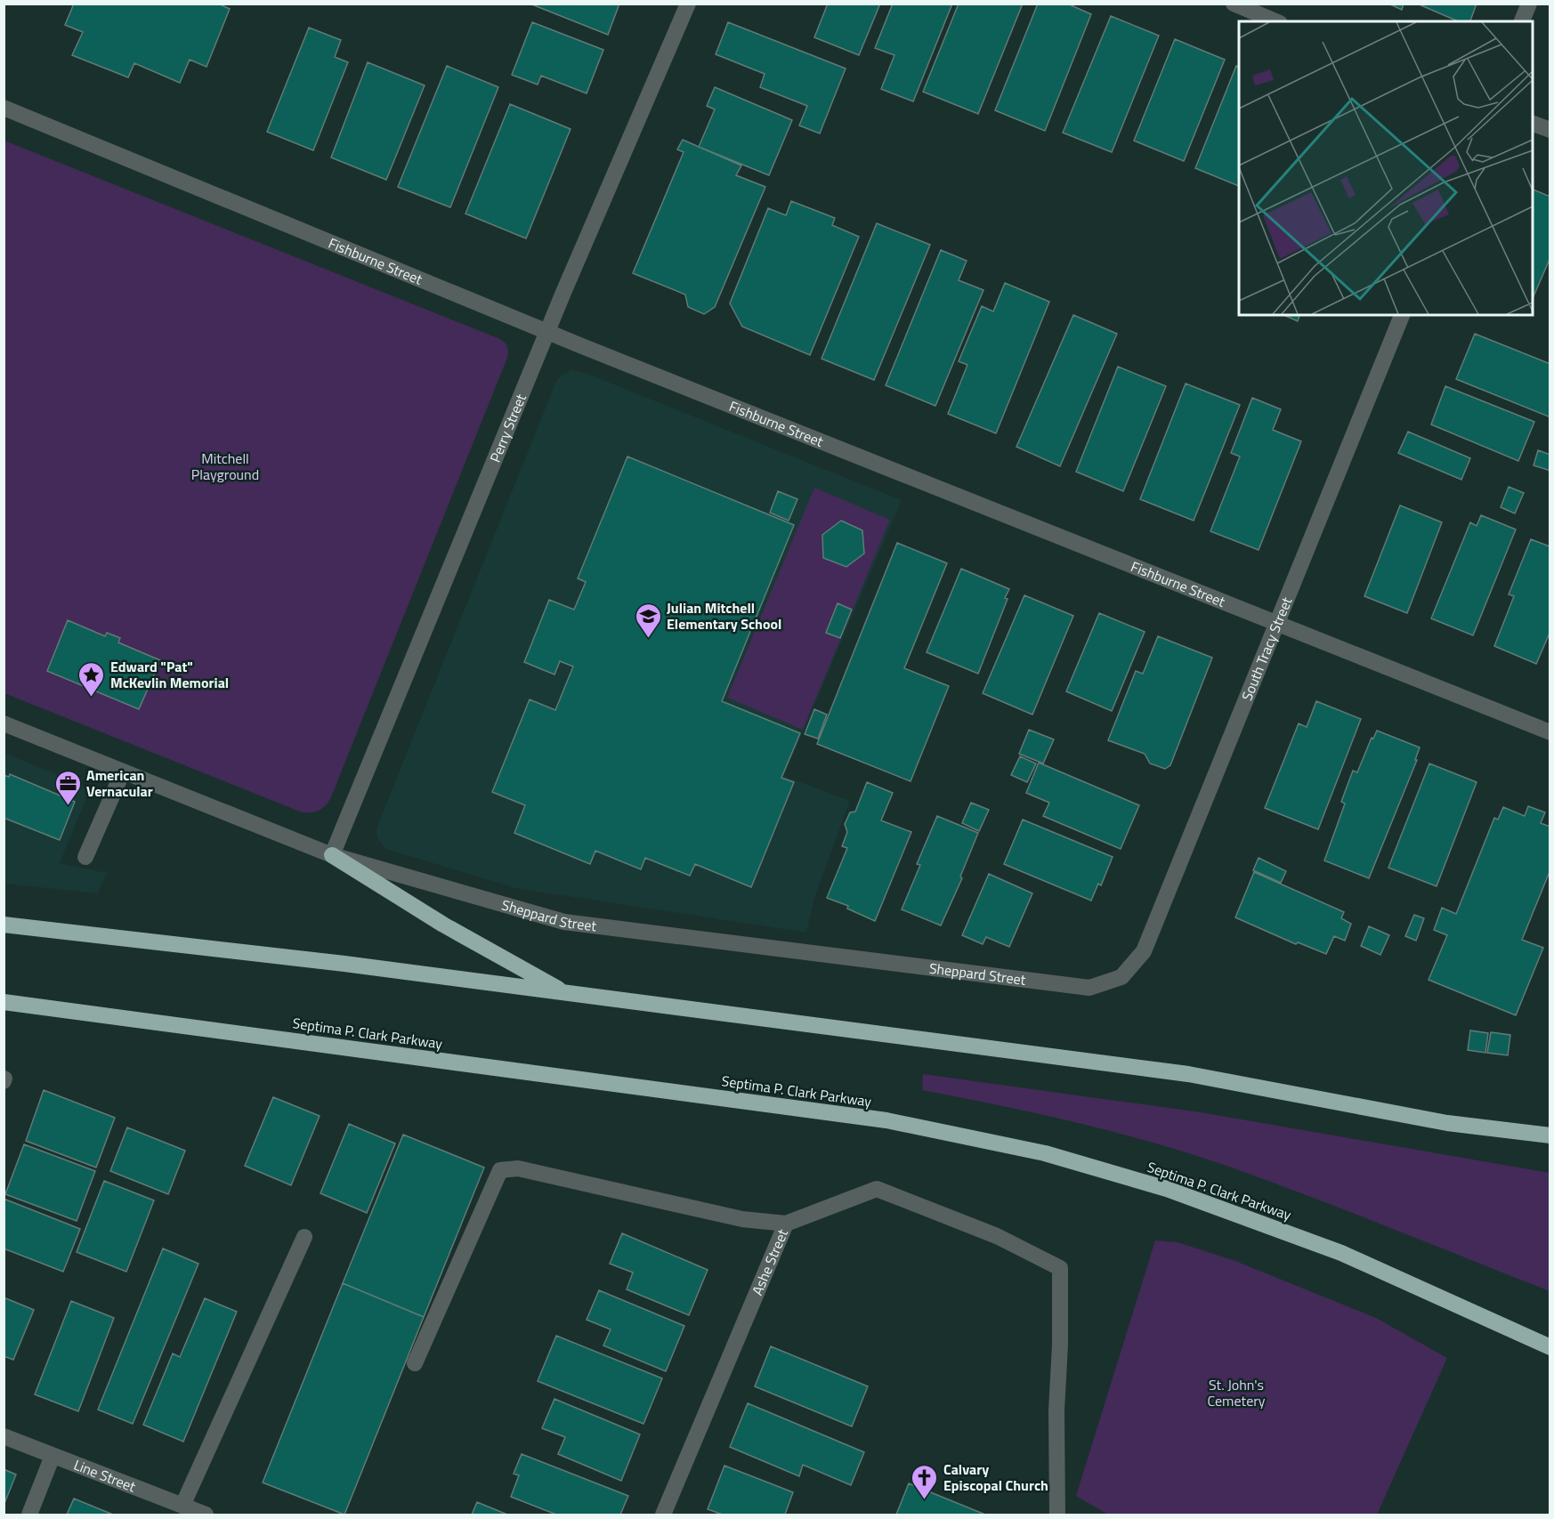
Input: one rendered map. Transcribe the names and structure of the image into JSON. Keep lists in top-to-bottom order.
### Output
{
  "streets": {
    "highway": ["Septima P. Clark Parkway"],
    "street": [
      "Fishburne Street",
      "Perry Street",
      "South Tracy Street",
      "Sheppard Street",
      "Ashe Street",
      "Line Street"
    ]
  },
  "crossings": [
    ["Fishburne Street", "Perry Street"],
    ["Fishburne Street", "South Tracy Street"],
    ["Perry Street", "Sheppard Street"],
    ["South Tracy Street", "Sheppard Street"]
  ],
  "parks": ["Mitchell Playground", "St. John's Cemetery"],
  "places": {
    "school or university": ["Julian Mitchell Elementary School"],
    "place": ["Edward \"Pat\" McKevlin Memorial"],
    "office": ["American Vernacular"],
    "church": ["Calvary Episcopal Church"]
  }
}
